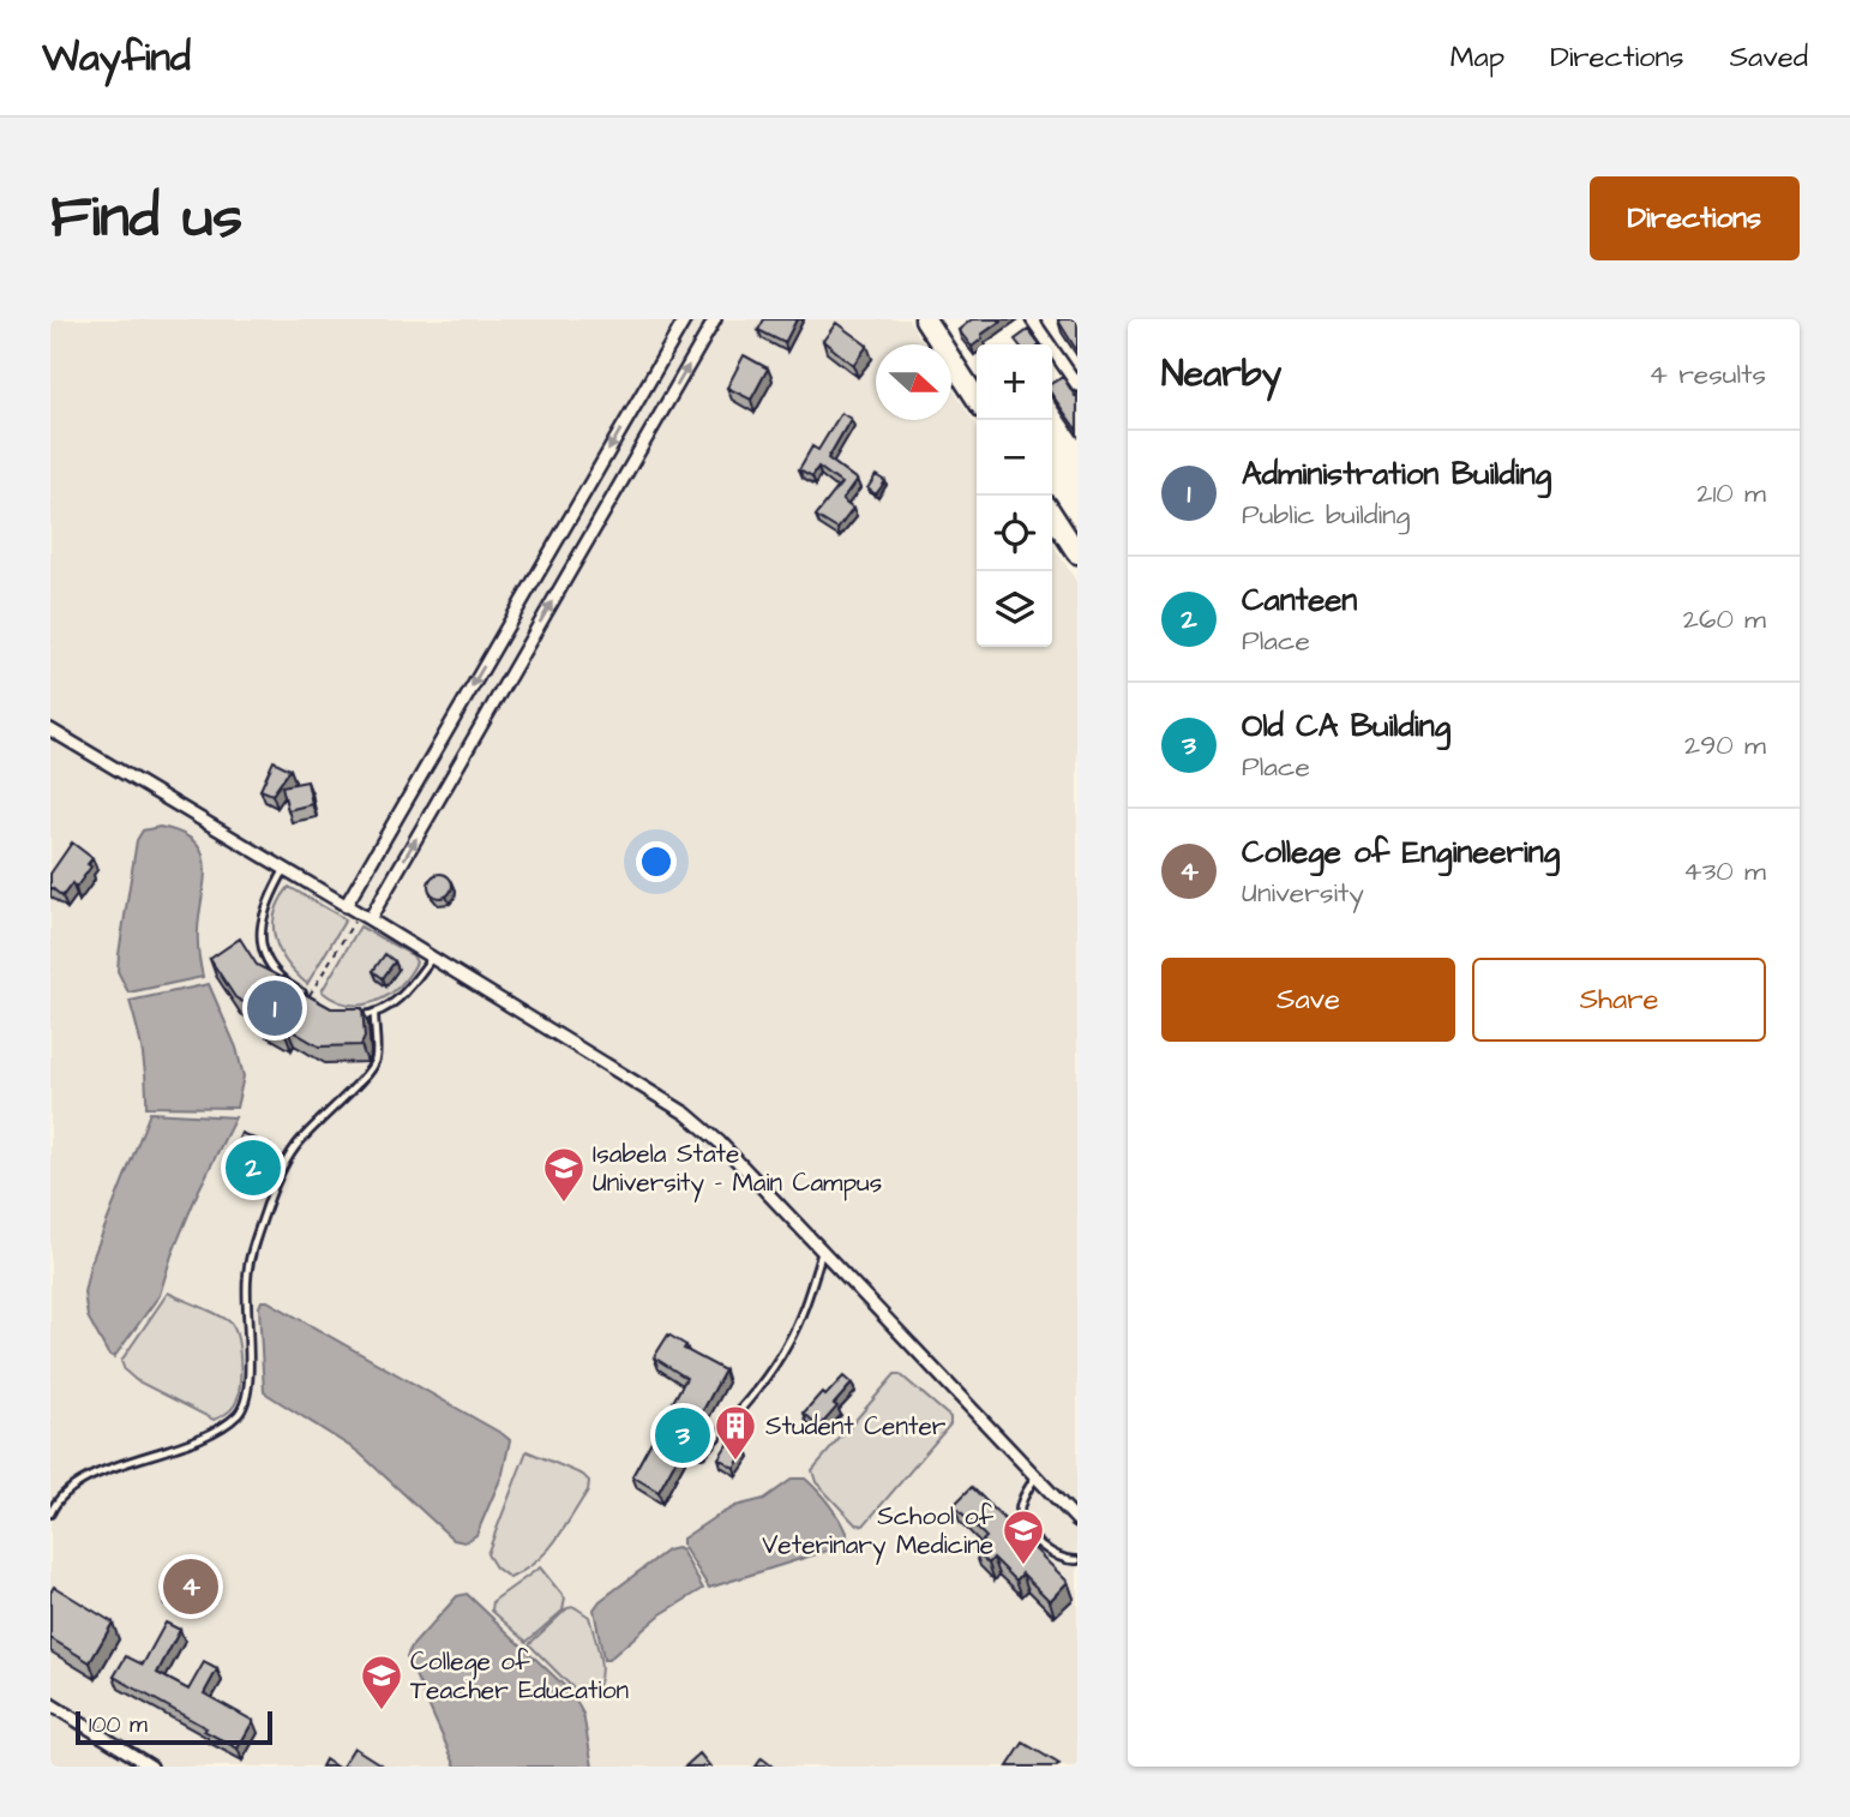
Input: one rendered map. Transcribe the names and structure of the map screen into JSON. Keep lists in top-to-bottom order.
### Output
{
  "places": {
    "school or university": ["Isabela State University - Main Campus", "School of Veterinary Medicine", "College of Teacher Education"],
    "building": ["Student Center"]
  },
  "scale_bar": "100 m",
  "north": "right",
  "page": {
    "header": "Wayfind",
    "nav": ["Map", "Directions", "Saved"],
    "buttons": [
      "Directions",
      ["Save", "Share"]
    ],
    "title": "Find us",
    "heading": ["Nearby", "4 results"],
    "map_buttons": ["+", "−"],
    "list": [
      {
        "mark": "1",
        "name": "Administration Building",
        "note": "Public building",
        "value": "210 m"
      },
      {
        "mark": "2",
        "name": "Canteen",
        "note": "Place",
        "value": "260 m"
      },
      {
        "mark": "3",
        "name": "Old CA Building",
        "note": "Place",
        "value": "290 m"
      },
      {
        "mark": "4",
        "name": "College of Engineering",
        "note": "University",
        "value": "430 m"
      }
    ],
    "pins": [
      "1",
      "2",
      "3",
      "4"
    ],
    "scale": "100 m"
  }
}
